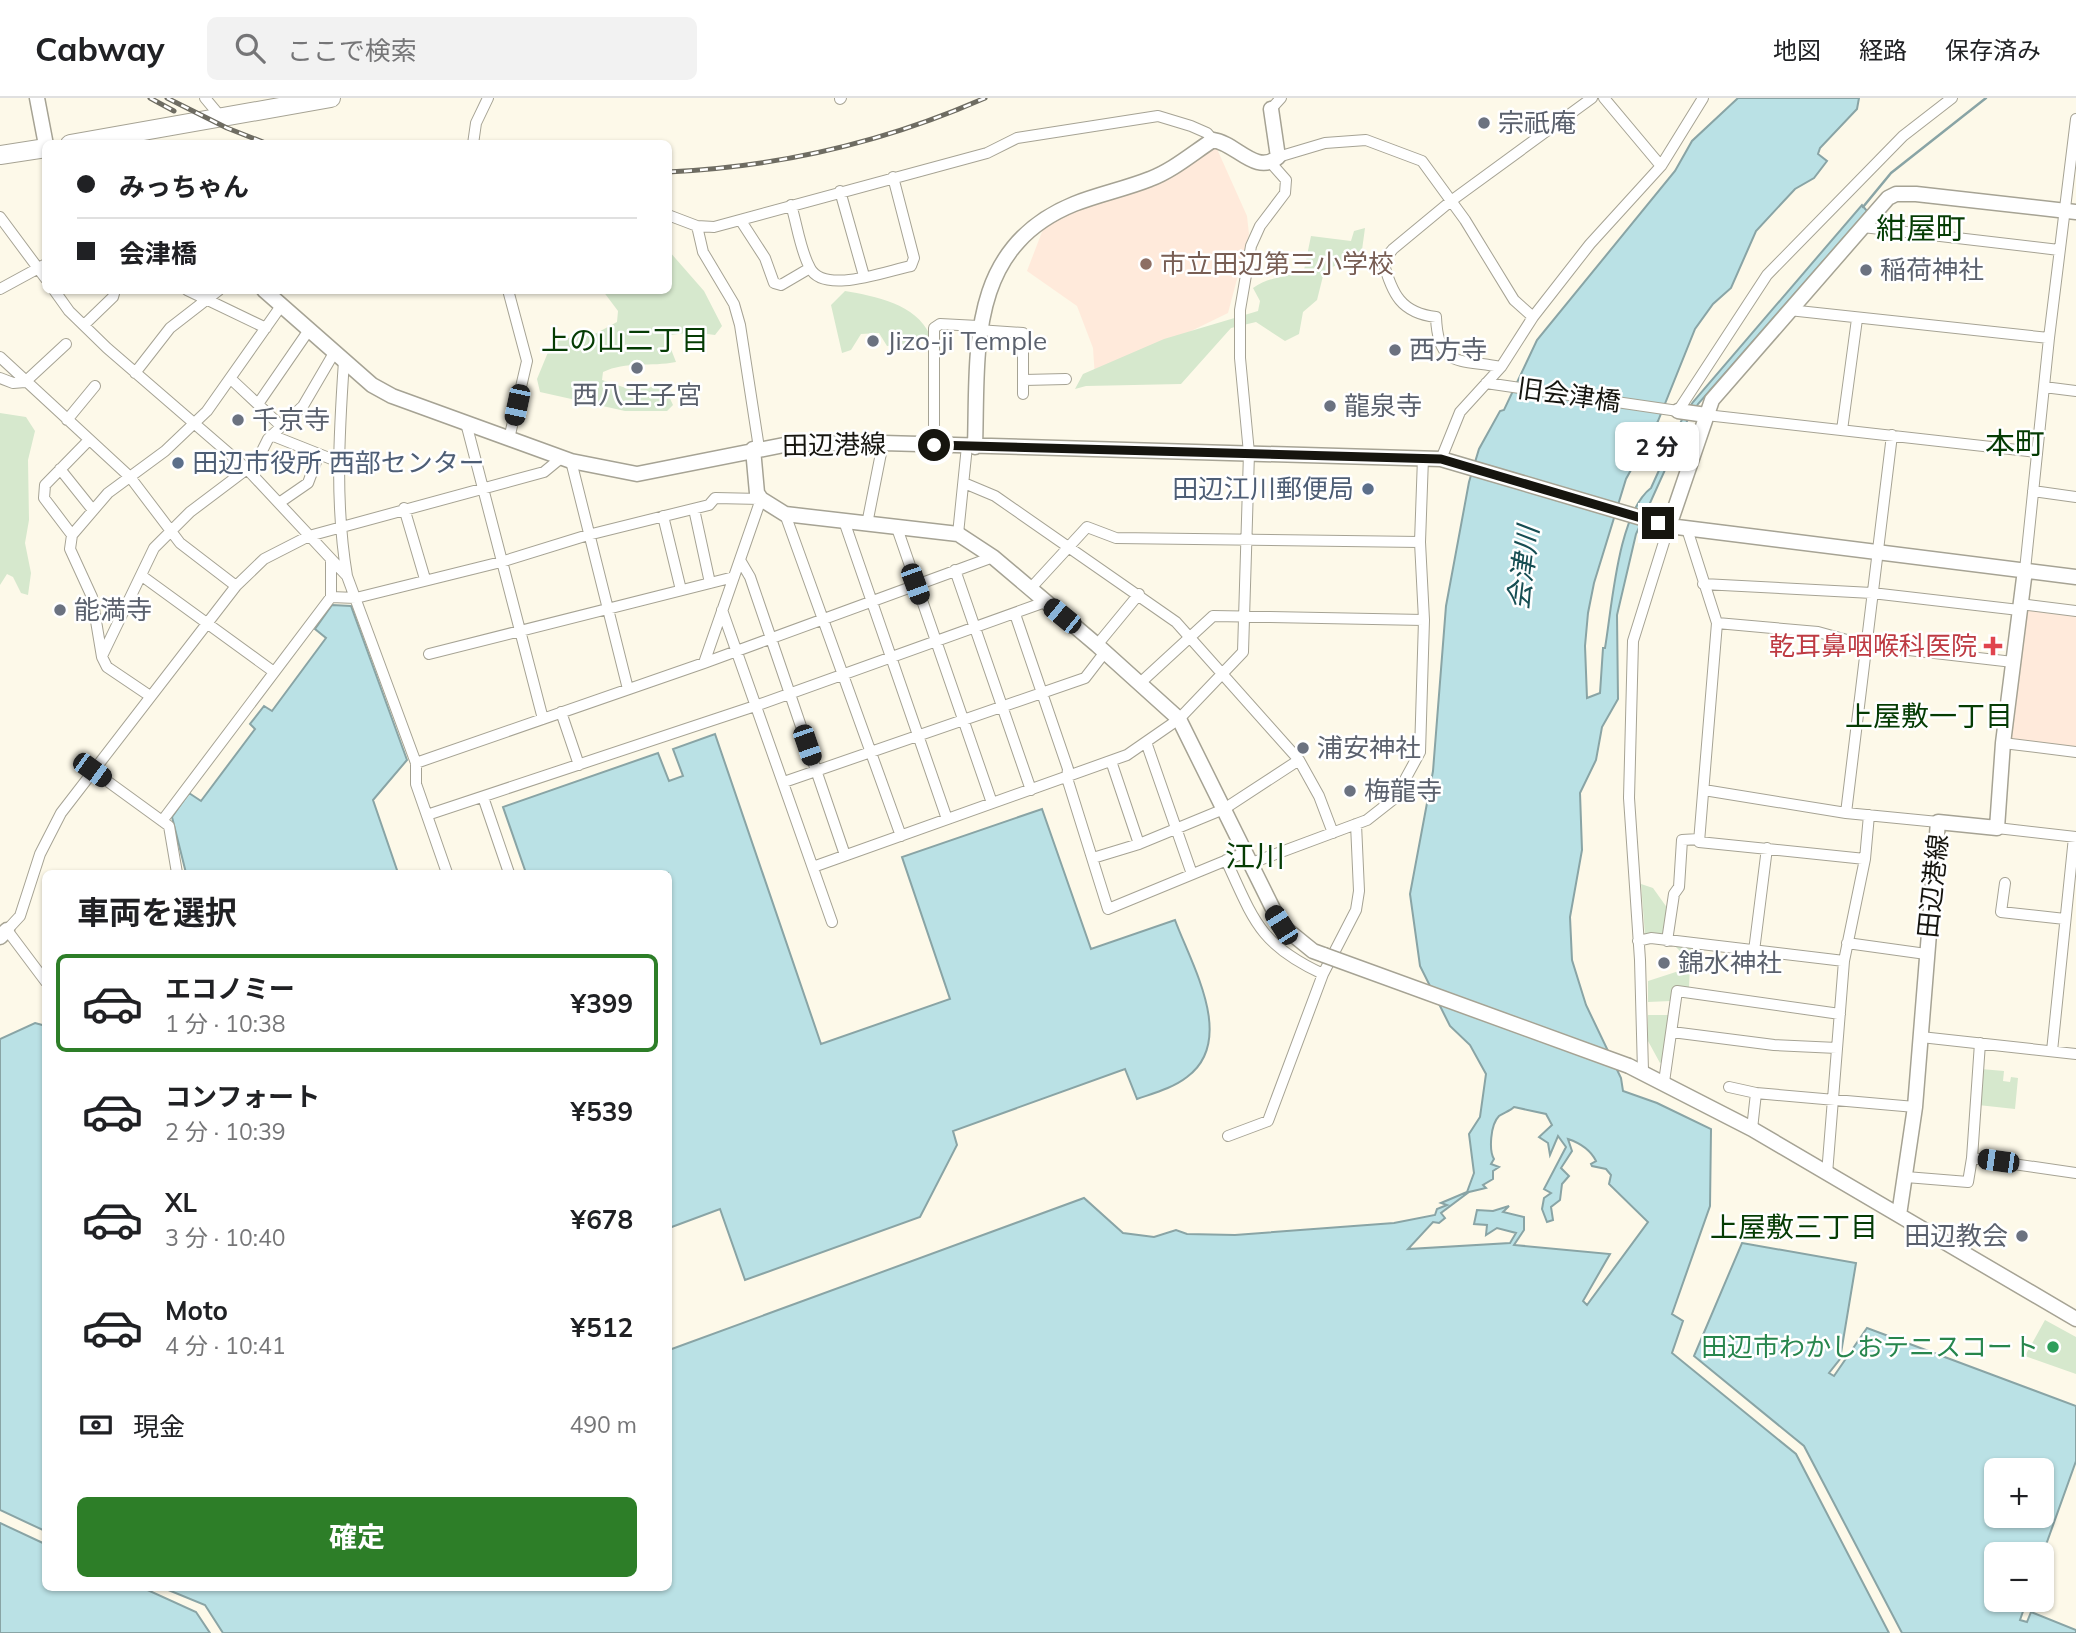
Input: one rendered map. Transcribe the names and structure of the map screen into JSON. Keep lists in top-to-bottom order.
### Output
{
  "streets": {
    "street": ["旧会津橋", "田辺港線"]
  },
  "districts": [
    "紺屋町",
    "上の山二丁目",
    "本町",
    "上屋敷一丁目",
    "江川",
    "上屋敷三丁目"
  ],
  "water": ["会津川"],
  "places": {
    "other": [
      "宗祇庵",
      "市立田辺第三小学校",
      "稲荷神社",
      "Jizo-ji Temple",
      "西方寺",
      "西八王子宮",
      "龍泉寺",
      "千京寺",
      "田辺市役所 西部センター",
      "田辺江川郵便局",
      "能満寺",
      "浦安神社",
      "梅龍寺",
      "錦水神社",
      "田辺教会",
      "田辺市わかしおテニスコート"
    ],
    "health": ["乾耳鼻咽喉科医院"]
  },
  "page": {
    "header": "Cabway",
    "search": "ここで検索",
    "nav": ["地図", "経路", "保存済み"],
    "banner": ["みっちゃん", "会津橋"],
    "bubble": "2 分",
    "heading": "車両を選択",
    "list": [
      {
        "name": "エコノミー",
        "note": "1 分 · 10:38",
        "value": "¥399"
      },
      {
        "name": "コンフォート",
        "note": "2 分 · 10:39",
        "value": "¥539"
      },
      {
        "name": "XL",
        "note": "3 分 · 10:40",
        "value": "¥678"
      },
      {
        "name": "Moto",
        "note": "4 分 · 10:41",
        "value": "¥512"
      }
    ],
    "pay": ["現金", "490 m"],
    "map_buttons": ["+", "−"],
    "buttons": "確定"
  }
}
